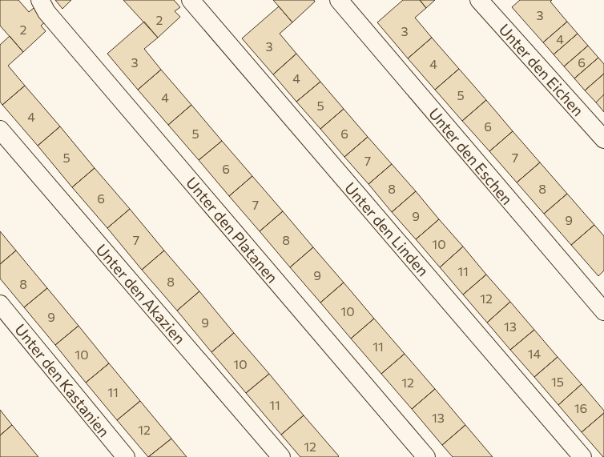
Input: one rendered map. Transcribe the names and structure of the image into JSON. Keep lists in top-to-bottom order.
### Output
{
  "streets": {
    "street": [
      "Unter den Eichen",
      "Unter den Eschen",
      "Unter den Linden",
      "Unter den Platanen",
      "Unter den Akazien",
      "Unter den Kastanien"
    ]
  },
  "house_numbers": [
    "3",
    "2",
    "2",
    "3",
    "4",
    "3",
    "3",
    "6",
    "4",
    "4",
    "5",
    "4",
    "5",
    "4",
    "6",
    "5",
    "6",
    "5",
    "7",
    "7",
    "6",
    "8",
    "8",
    "6",
    "7",
    "9",
    "9",
    "7",
    "8",
    "10",
    "11",
    "9",
    "8",
    "8",
    "12",
    "10",
    "9",
    "9",
    "13",
    "11",
    "14",
    "10",
    "10",
    "15",
    "12",
    "11",
    "11",
    "16",
    "13",
    "12",
    "12"
  ]
}
